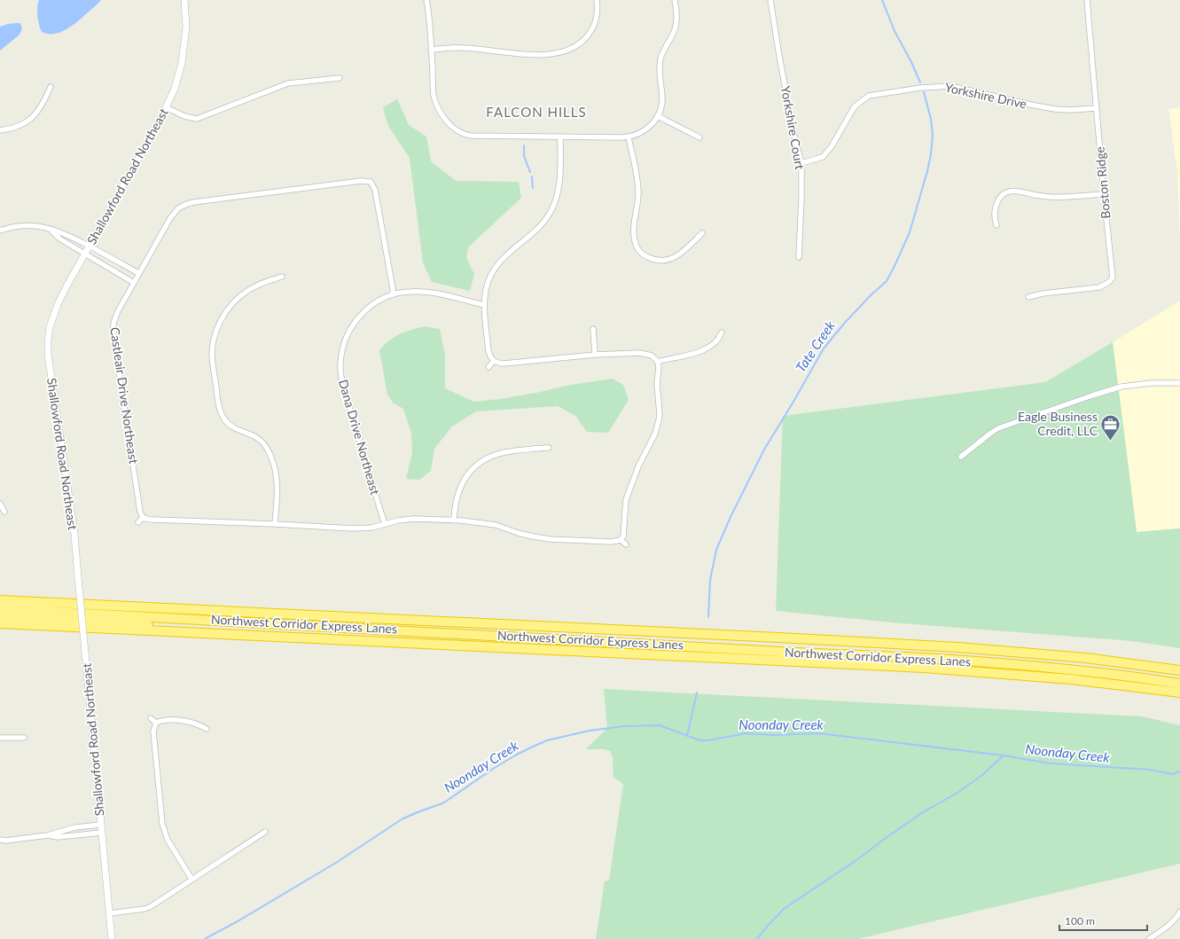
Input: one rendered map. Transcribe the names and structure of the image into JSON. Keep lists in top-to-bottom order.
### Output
{
  "streets": {
    "highway": ["Northwest Corridor Express Lanes"],
    "street": [
      "Yorkshire Drive",
      "Yorkshire Court",
      "Shallowford Road Northeast",
      "Boston Ridge",
      "Castleair Drive Northeast",
      "Dana Drive Northeast"
    ]
  },
  "crossings": [
    ["Yorkshire Drive", "Yorkshire Court"],
    ["Yorkshire Drive", "Boston Ridge"],
    ["Castleair Drive Northeast", "Dana Drive Northeast"]
  ],
  "districts": ["FALCON HILLS"],
  "water": ["Tate Creek", "Noonday Creek"],
  "places": {
    "office": ["Eagle Business Credit, LLC"]
  },
  "scale_bar": "100 m"
}
